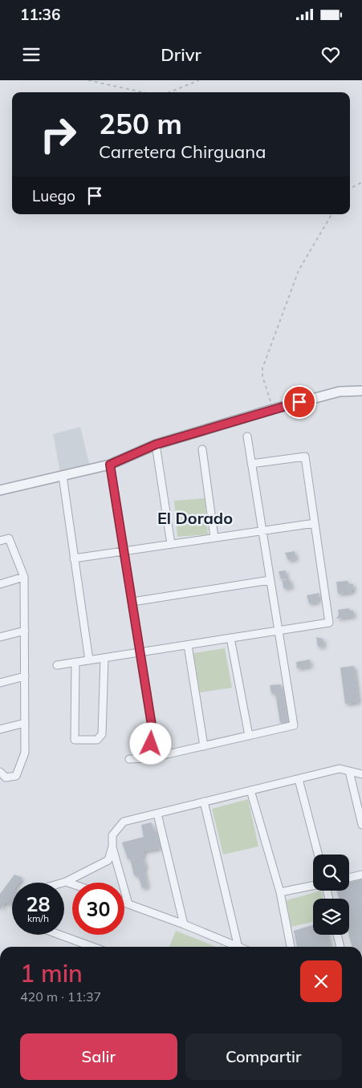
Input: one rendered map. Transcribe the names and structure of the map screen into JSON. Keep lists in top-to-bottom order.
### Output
{
  "districts": ["El Dorado"],
  "page": {
    "status": "11:36",
    "header": "Drivr",
    "turn": ["250 m", "Carretera Chirguana"],
    "then": "Luego",
    "speed": "28 km/h",
    "limit": "30",
    "heading": ["1 min", "420 m · 11:37"],
    "buttons": ["Salir", "Compartir"]
  }
}
